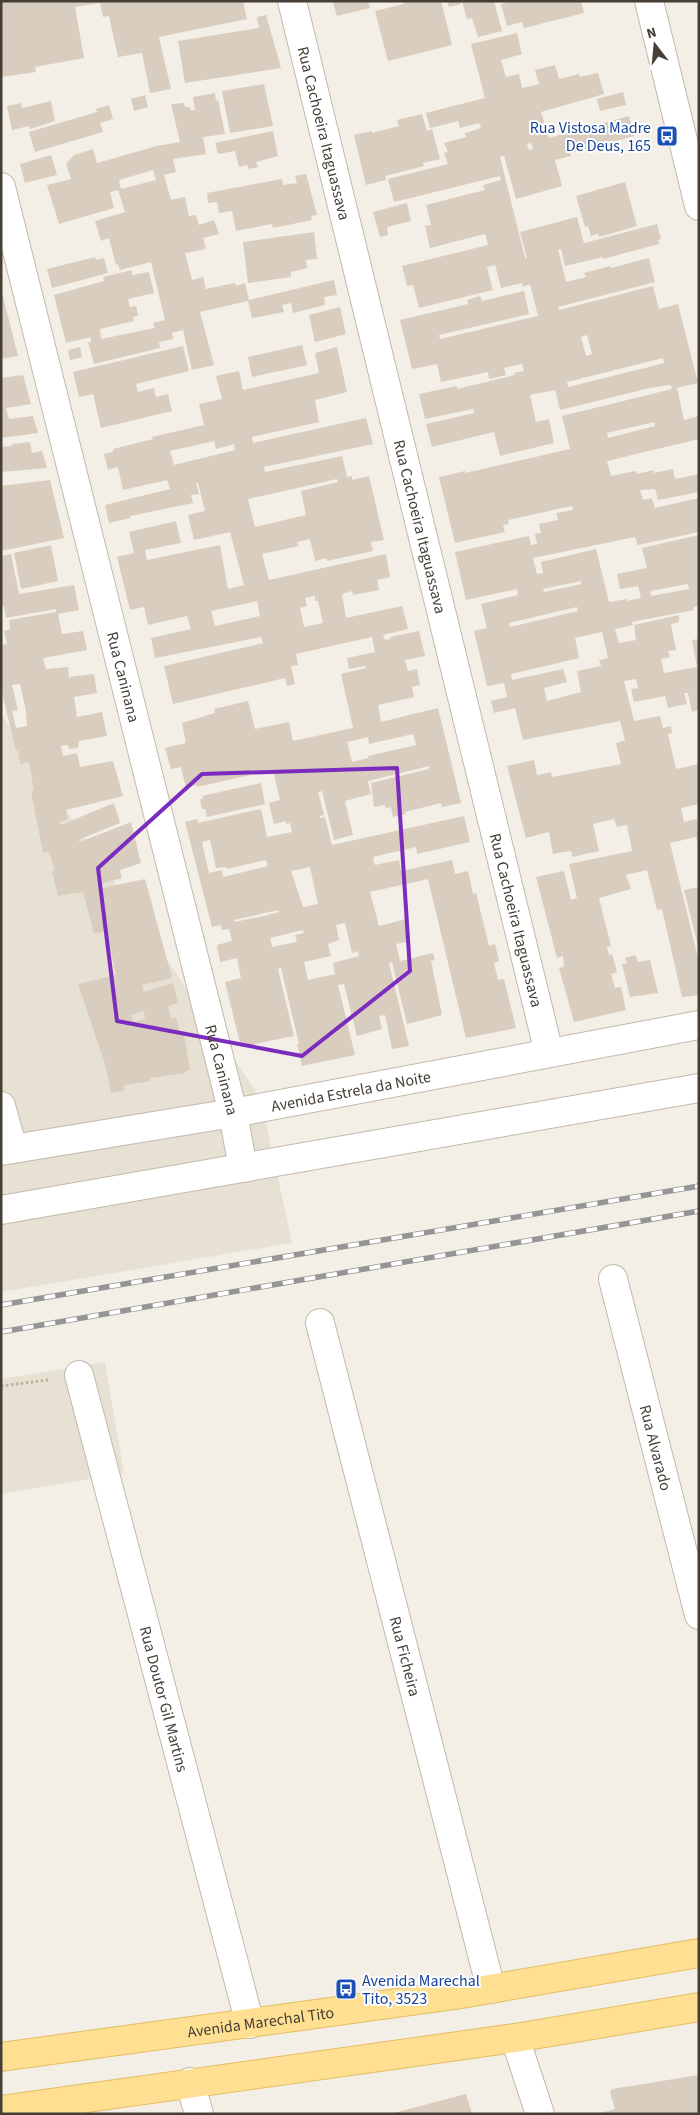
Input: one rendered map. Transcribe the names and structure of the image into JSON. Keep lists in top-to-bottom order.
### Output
{
  "streets": {
    "main road": ["Avenida Marechal Tito"],
    "street": [
      "Rua Cachoeira Itaguassava",
      "Rua Caninana",
      "Avenida Estrela da Noite",
      "Rua Alvarado",
      "Rua Ficheira",
      "Rua Doutor Gil Martins"
    ]
  },
  "crossings": [
    ["Rua Cachoeira Itaguassava", "Avenida Estrela da Noite"],
    ["Rua Caninana", "Avenida Estrela da Noite"],
    ["Rua Ficheira", "Avenida Marechal Tito"],
    ["Rua Doutor Gil Martins", "Avenida Marechal Tito"]
  ],
  "places": {
    "bus stop": ["Rua Vistosa Madre De Deus, 165", "Avenida Marechal Tito, 3523"]
  },
  "north": "top"
}
